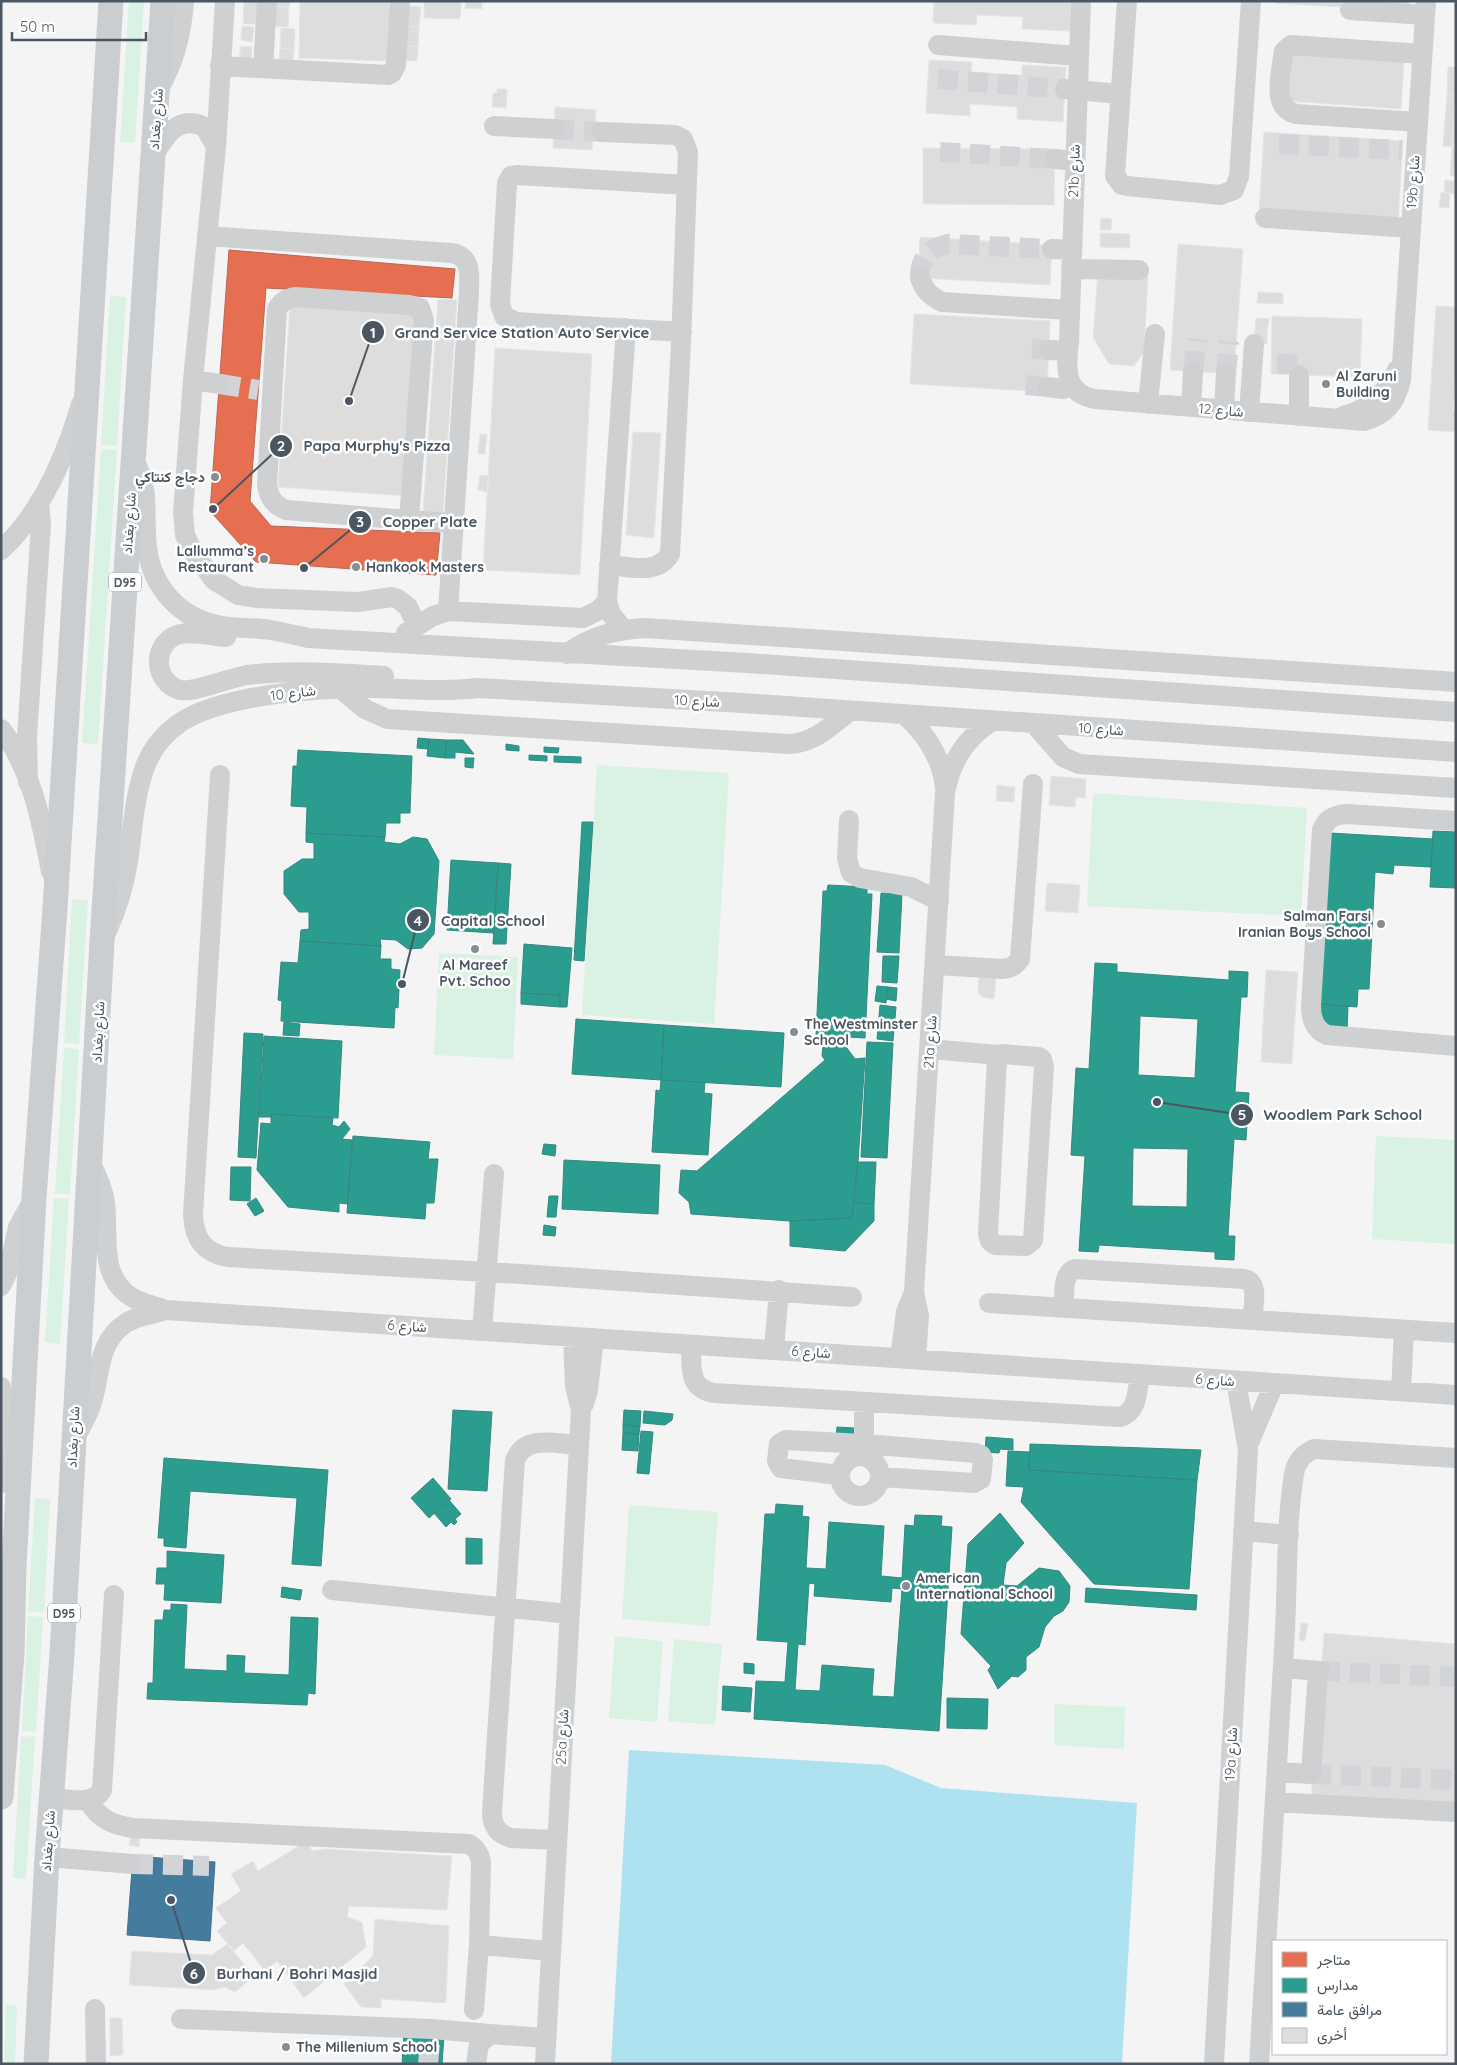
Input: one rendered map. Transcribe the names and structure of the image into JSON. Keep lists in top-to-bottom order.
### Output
{
  "streets": {
    "main road": ["شارع بغداد", "D95"],
    "street": [
      "21b شارع",
      "19b شارع",
      "شارع 12",
      "شارع 10",
      "21a شارع",
      "شارع 6",
      "25a شارع",
      "19a شارع"
    ]
  },
  "crossings": [
    ["شارع بغداد", "شارع 10"],
    ["شارع بغداد", "شارع 6"],
    ["21b شارع", "شارع 12"],
    ["19b شارع", "شارع 12"],
    ["شارع 10", "21a شارع"],
    ["21a شارع", "شارع 6"],
    ["شارع 6", "25a شارع"],
    ["شارع 6", "19a شارع"]
  ],
  "places": [
    "Al Zaruni Building",
    "Grand Service Station Auto Service",
    "دجاج كنتاكي",
    "Papa Murphy's Pizza",
    "Lallumma’s Restaurant",
    "Hankook Masters",
    "Copper Plate",
    "Salman Farsi Iranian Boys School",
    "Al Mareef Pvt. Schoo",
    "Capital School",
    "The Westminster School",
    "Woodlem Park School",
    "American International School",
    "Burhani / Bohri Masjid",
    "The Millenium School"
  ],
  "legend": [
    "متاجر",
    "مدارس",
    "مرافق عامة",
    "أخرى"
  ],
  "scale_bar": "50 m"
}
